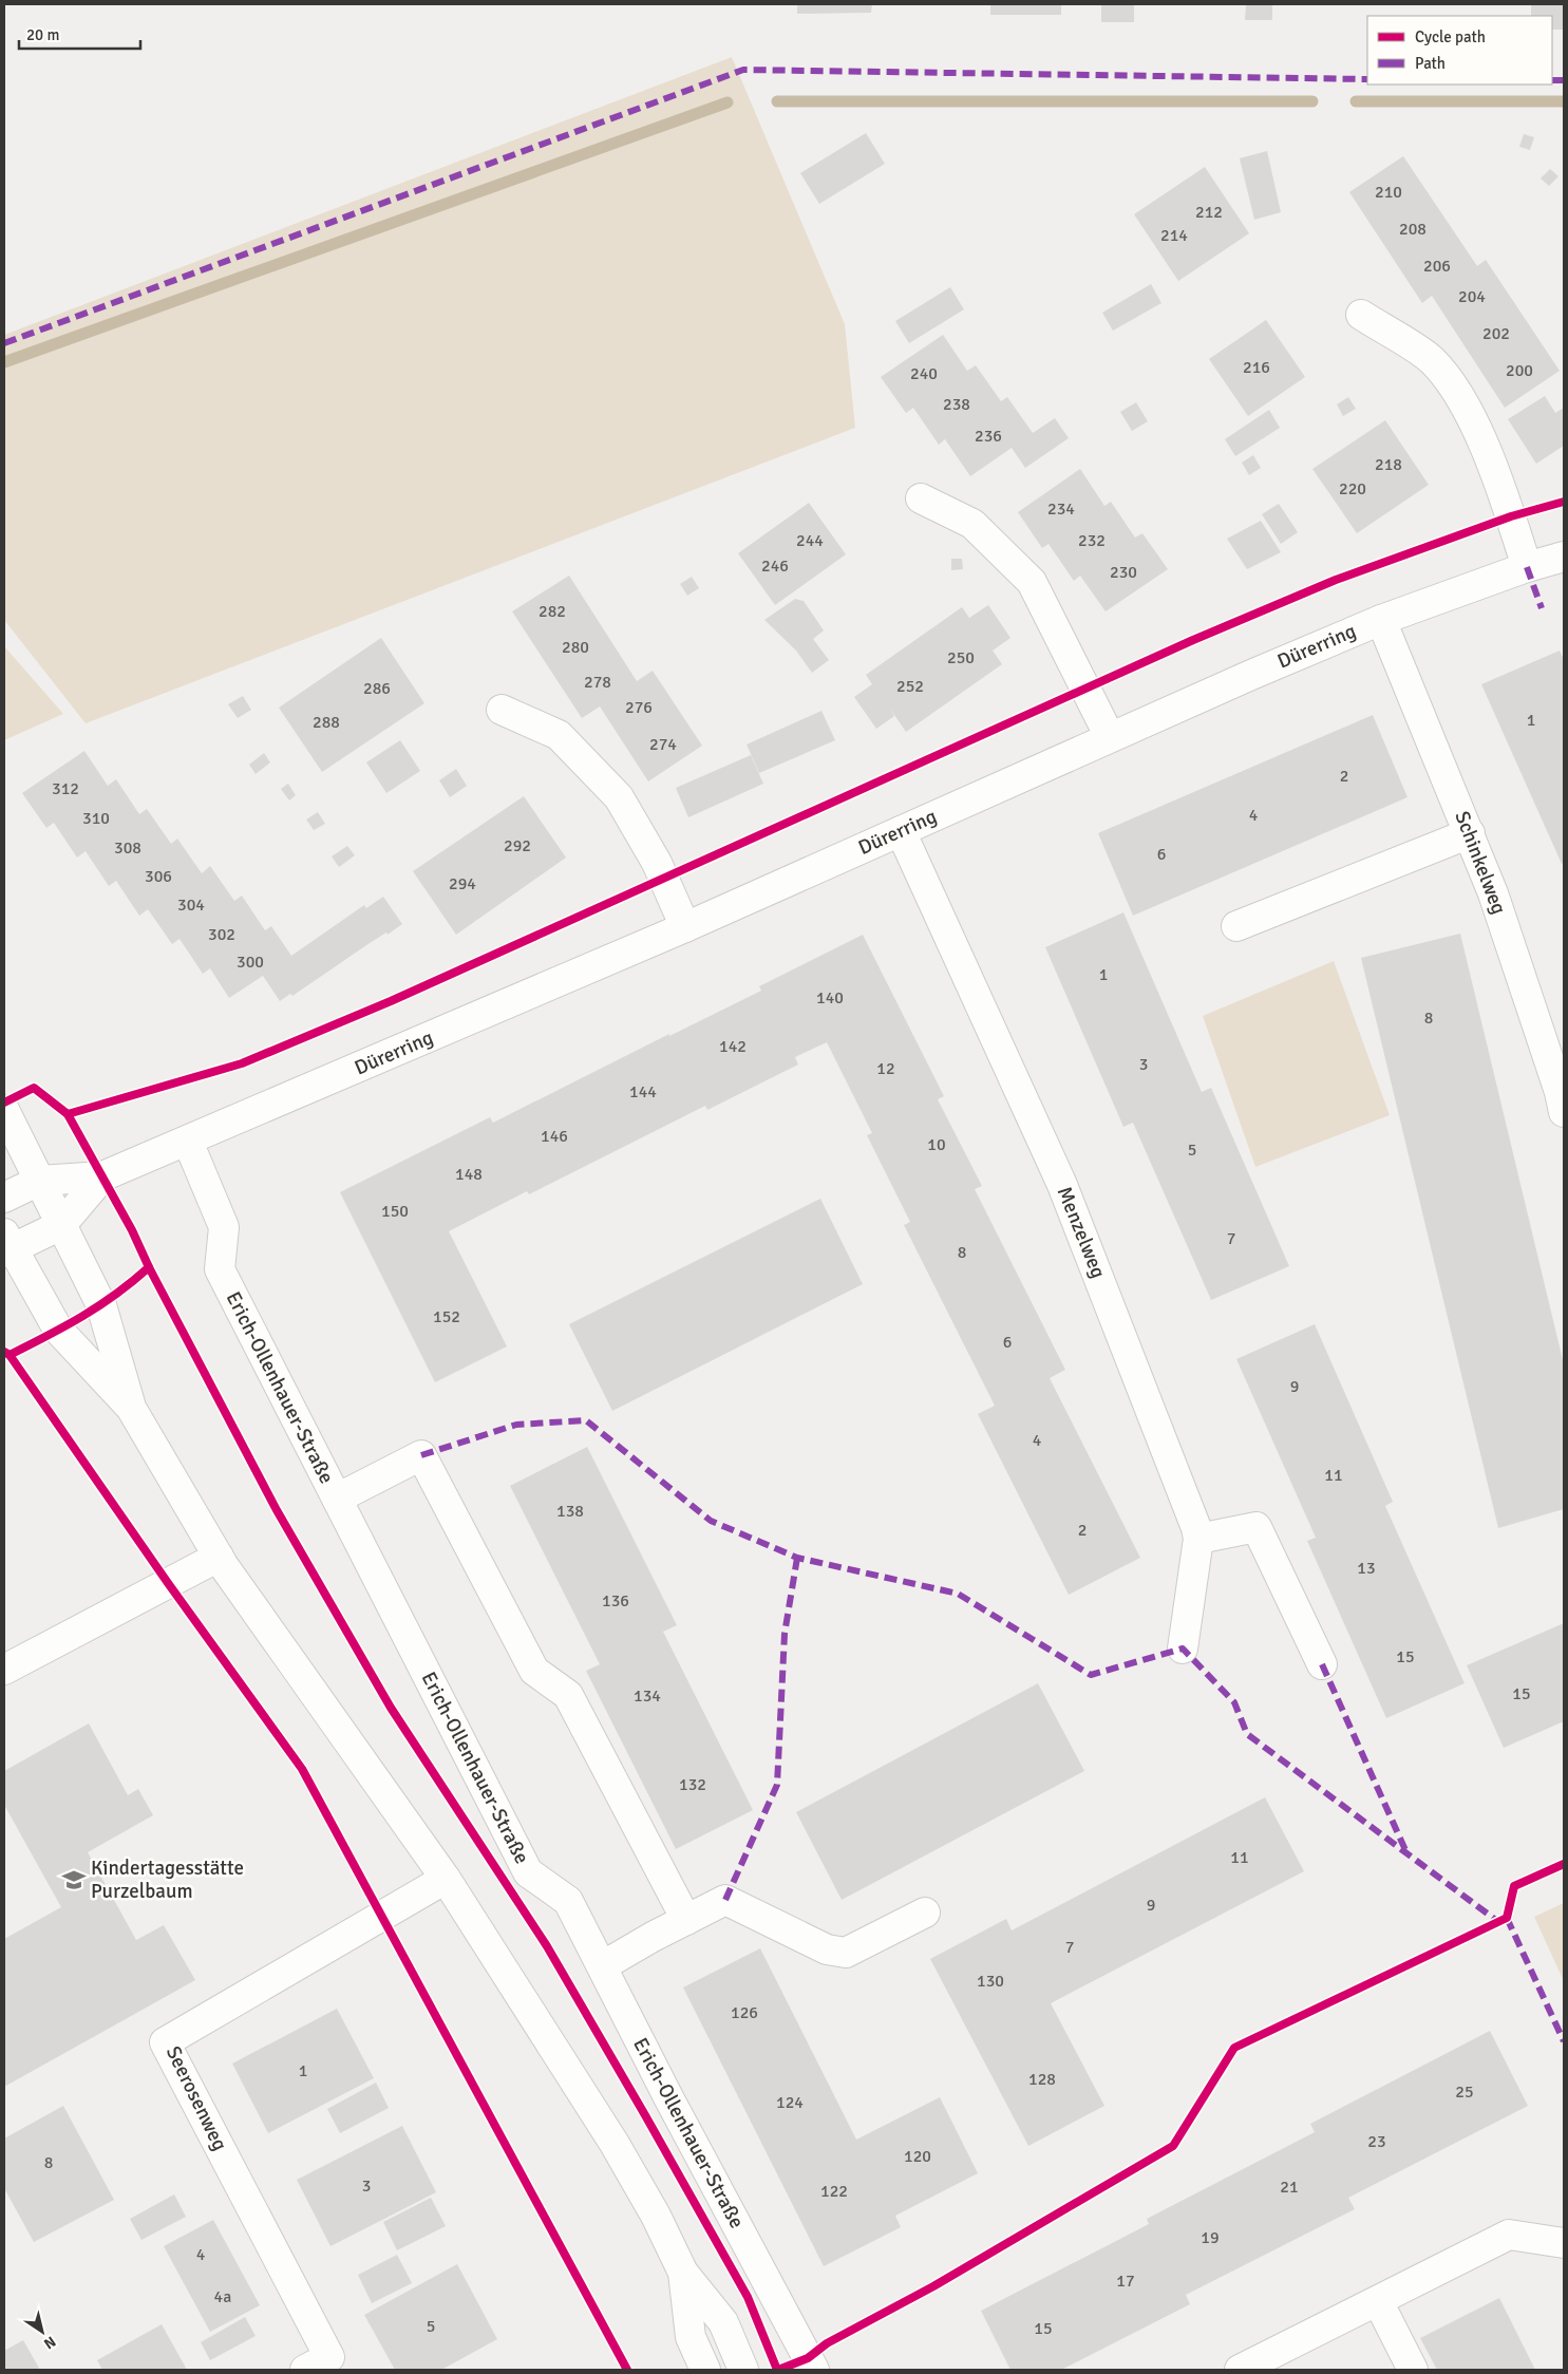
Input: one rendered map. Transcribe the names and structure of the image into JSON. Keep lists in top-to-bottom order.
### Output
{
  "streets": {
    "street": [
      "Dürerring",
      "Schinkelweg",
      "Menzelweg",
      "Erich-Ollenhauer-Straße",
      "Seerosenweg"
    ]
  },
  "crossings": [
    ["Dürerring", "Schinkelweg"],
    ["Dürerring", "Menzelweg"],
    ["Dürerring", "Erich-Ollenhauer-Straße"]
  ],
  "places": {
    "school or university": ["Kindertagesstätte Purzelbaum"]
  },
  "house_numbers": [
    "210",
    "212",
    "208",
    "214",
    "206",
    "204",
    "202",
    "216",
    "200",
    "240",
    "238",
    "236",
    "218",
    "220",
    "234",
    "244",
    "232",
    "246",
    "230",
    "282",
    "280",
    "250",
    "278",
    "252",
    "286",
    "276",
    "1",
    "288",
    "274",
    "2",
    "312",
    "4",
    "310",
    "292",
    "308",
    "6",
    "306",
    "294",
    "304",
    "302",
    "300",
    "1",
    "140",
    "8",
    "142",
    "3",
    "12",
    "144",
    "146",
    "10",
    "5",
    "148",
    "150",
    "7",
    "8",
    "152",
    "6",
    "9",
    "4",
    "11",
    "138",
    "2",
    "13",
    "136",
    "15",
    "15",
    "134",
    "132",
    "11",
    "9",
    "7",
    "130",
    "126",
    "1",
    "128",
    "25",
    "124",
    "23",
    "120",
    "8",
    "3",
    "21",
    "122",
    "19",
    "4",
    "17",
    "4a",
    "5",
    "15"
  ],
  "legend": ["Cycle path", "Path"],
  "scale_bar": "20 m",
  "north": "bottom right"
}
